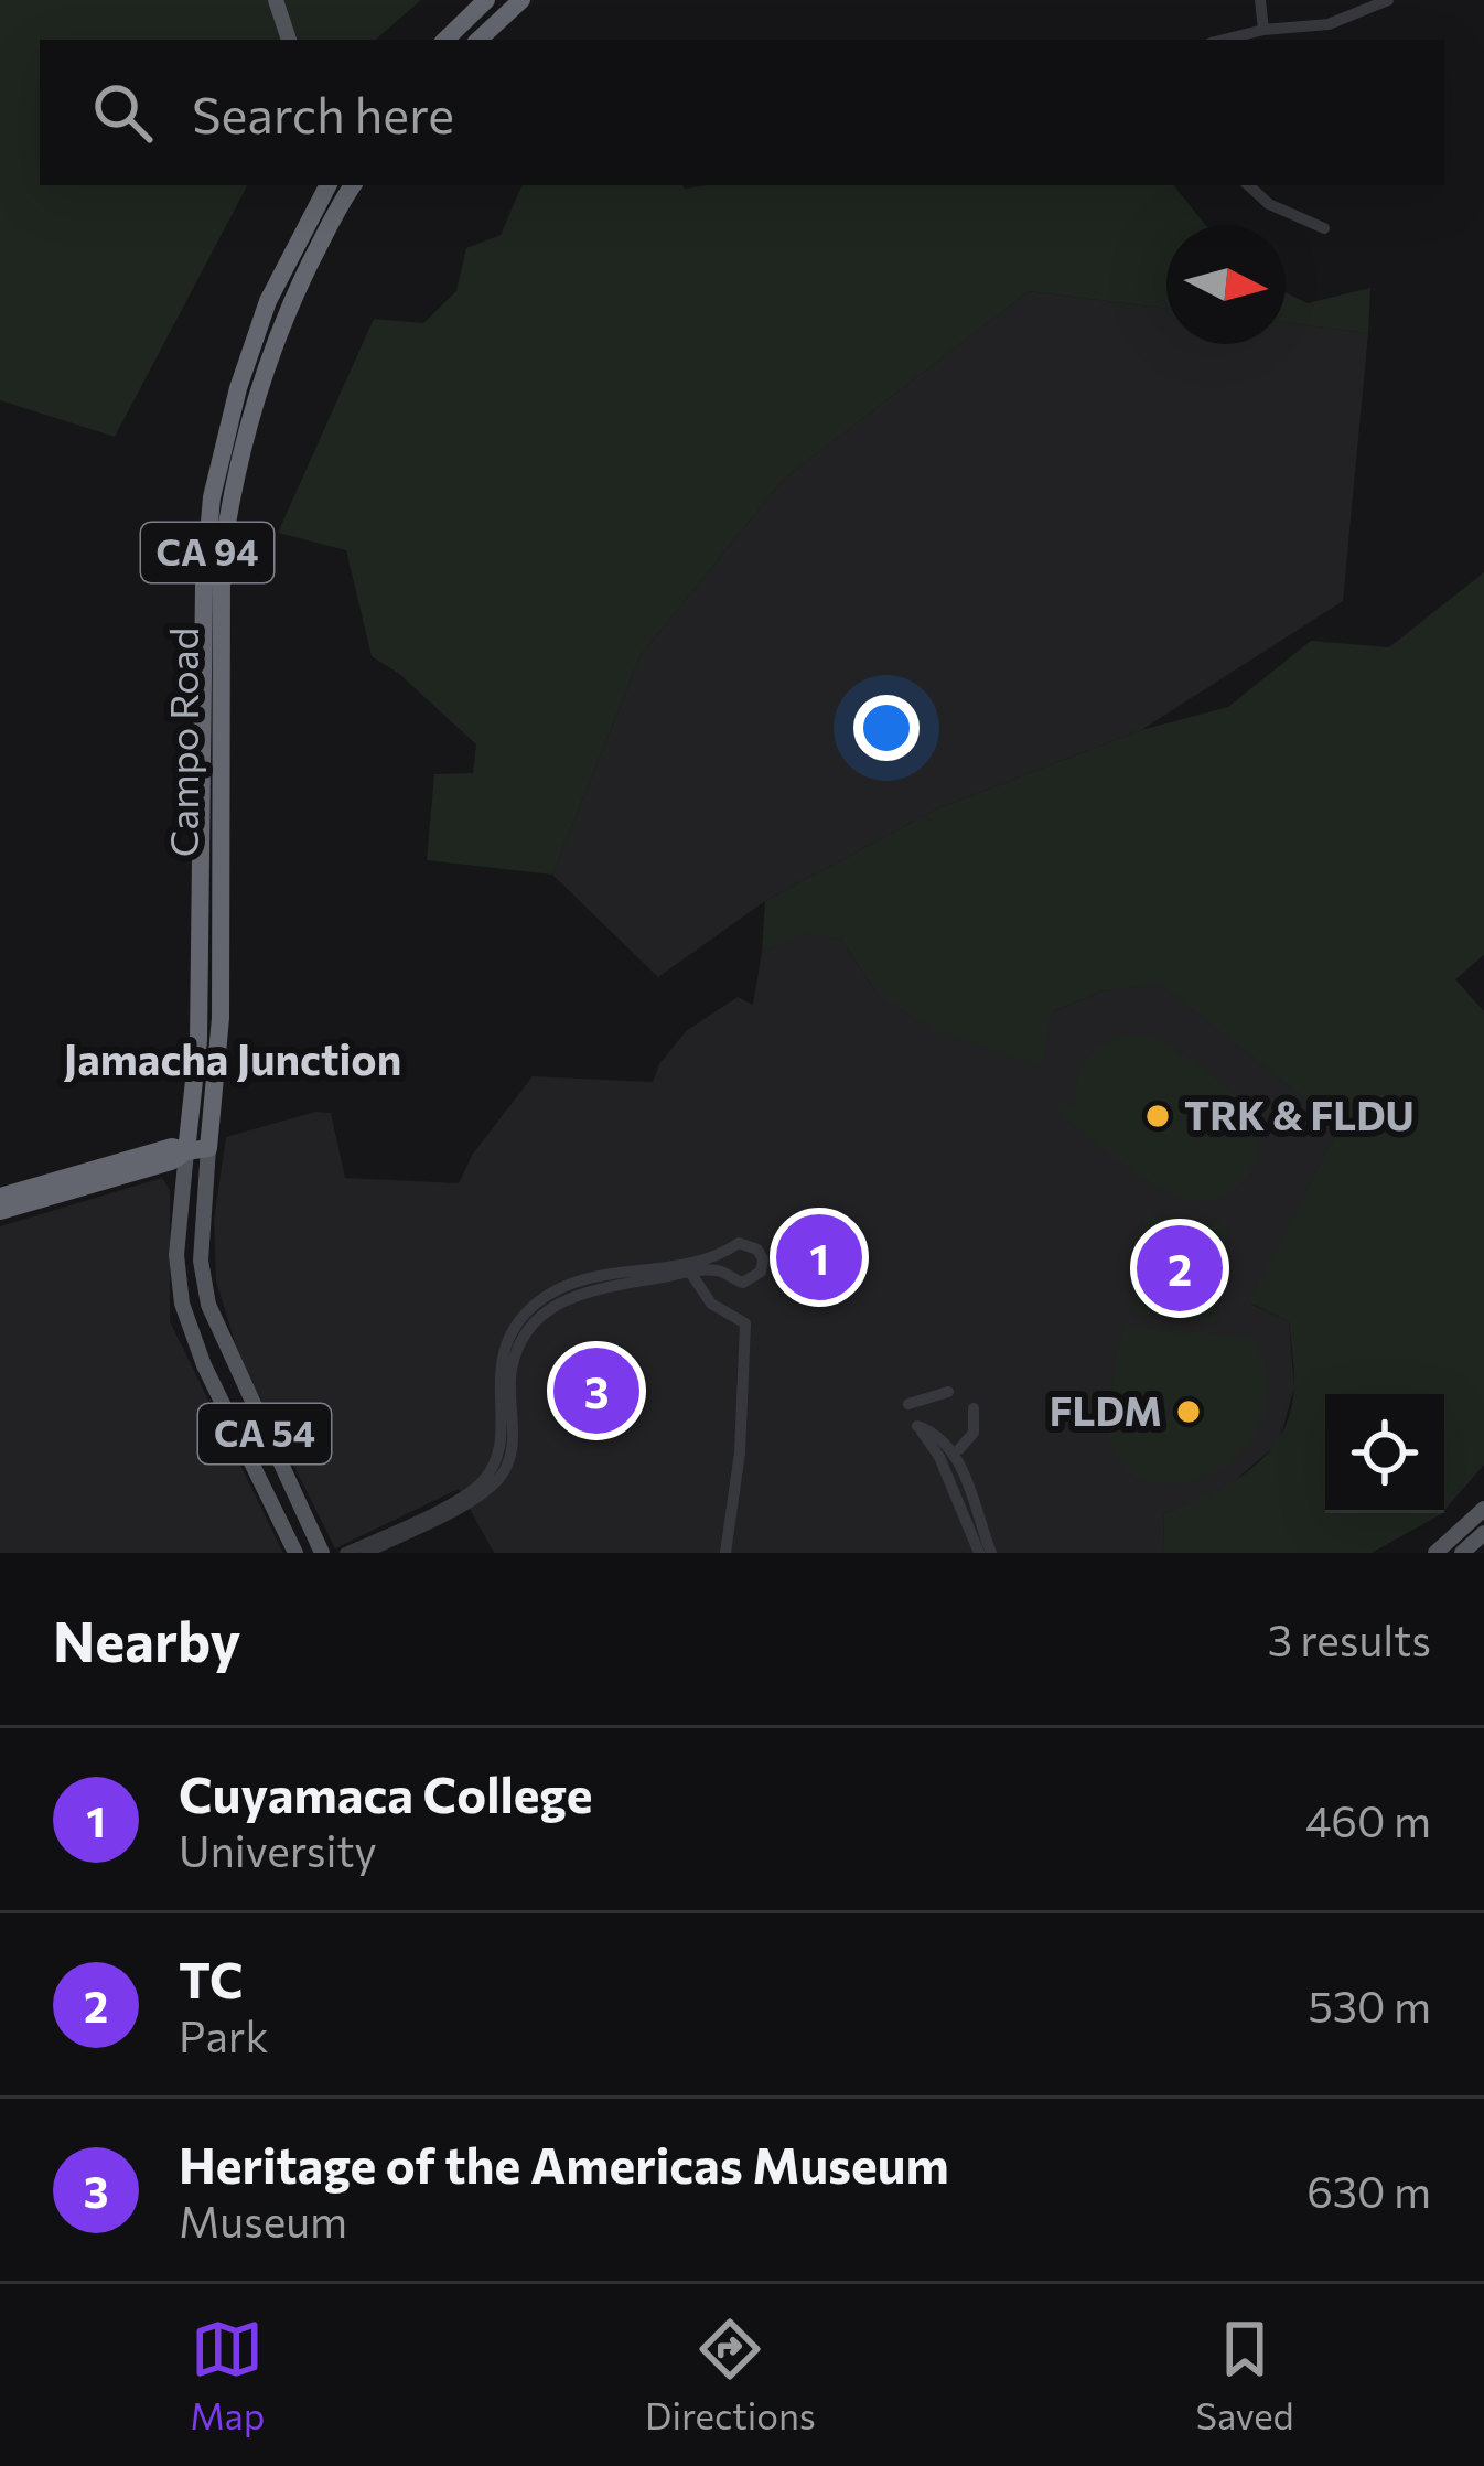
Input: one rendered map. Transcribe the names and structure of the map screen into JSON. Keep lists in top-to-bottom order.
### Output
{
  "streets": {
    "highway": ["CA 94", "Campo Road"],
    "main road": ["CA 54"]
  },
  "crossings": [
    ["Campo Road", "CA 54"]
  ],
  "districts": ["Jamacha Junction"],
  "places": ["TRK & FLDU", "FLDM"],
  "north": "right",
  "page": {
    "search": "Search here",
    "pins": ["1", "2", "3"],
    "heading": ["Nearby", "3 results"],
    "list": [
      {
        "mark": "1",
        "name": "Cuyamaca College",
        "note": "University",
        "value": "460 m"
      },
      {
        "mark": "2",
        "name": "TC",
        "note": "Park",
        "value": "530 m"
      },
      {
        "mark": "3",
        "name": "Heritage of the Americas Museum",
        "note": "Museum",
        "value": "630 m"
      }
    ],
    "nav": ["Map", "Directions", "Saved"]
  }
}
